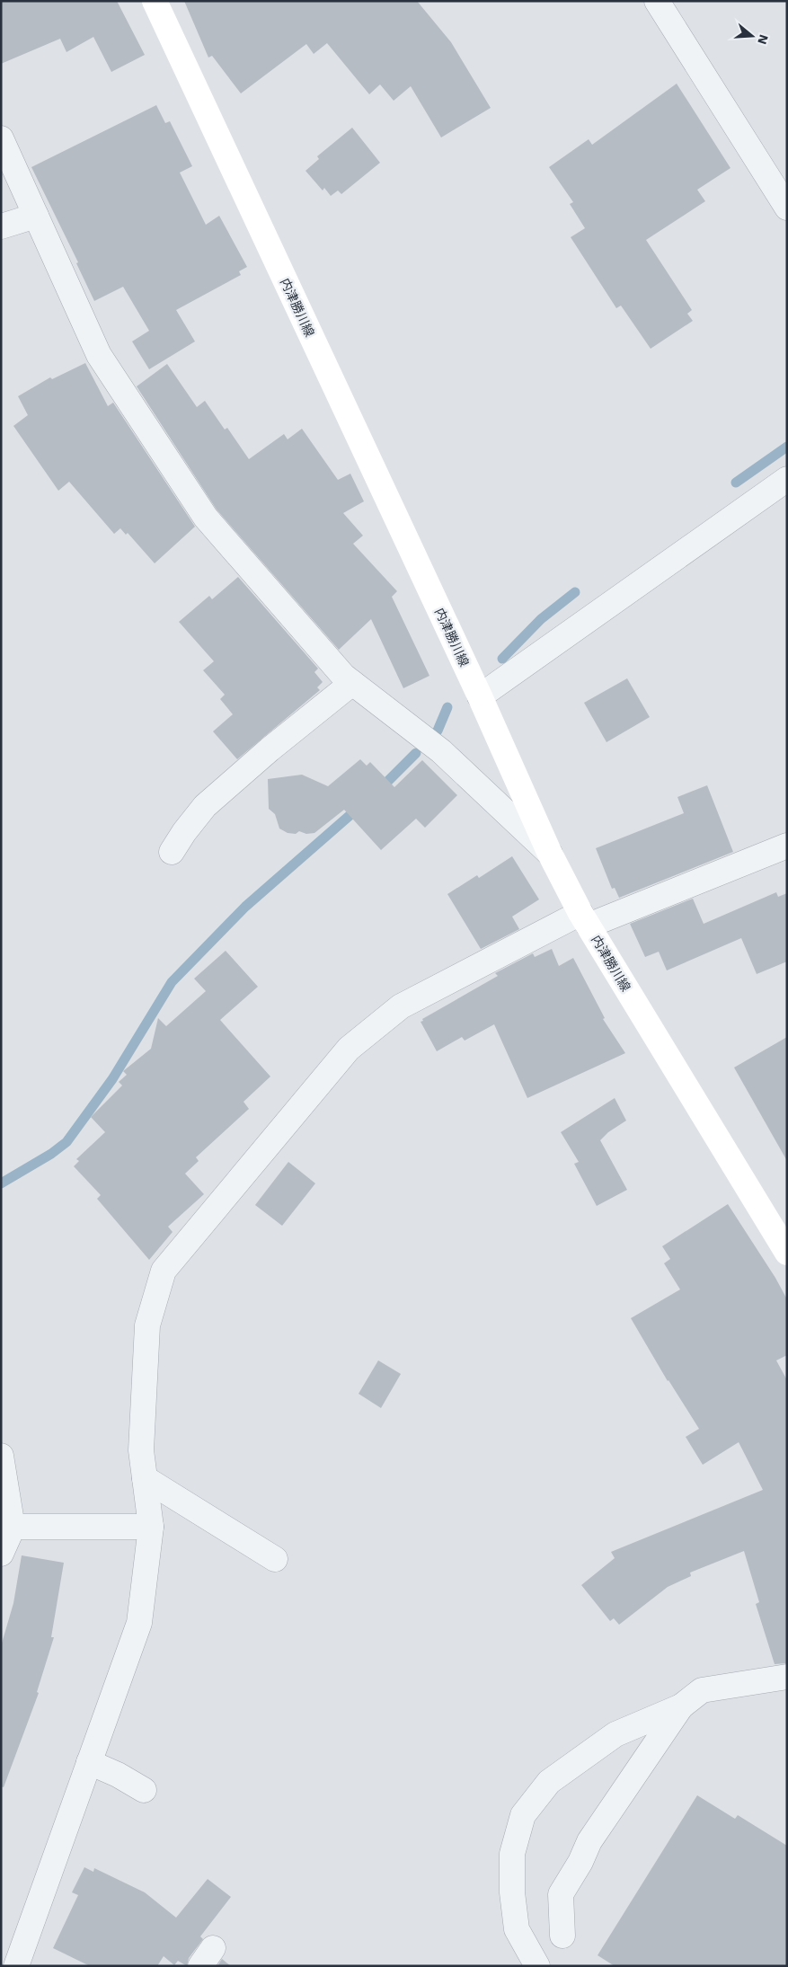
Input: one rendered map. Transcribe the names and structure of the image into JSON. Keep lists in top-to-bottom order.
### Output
{
  "streets": {
    "main road": ["内津勝川線"]
  },
  "north": "right"
}
